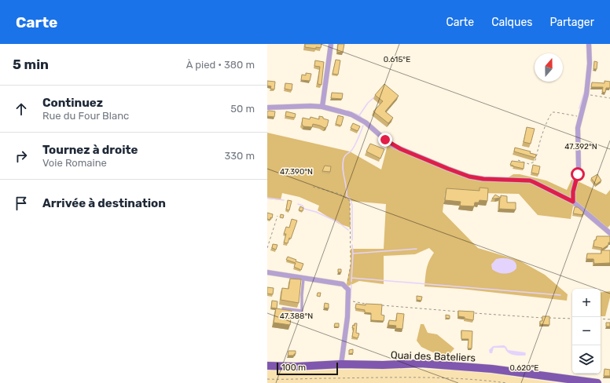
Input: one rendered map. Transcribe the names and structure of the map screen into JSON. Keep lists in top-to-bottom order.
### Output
{
  "streets": {
    "main road": ["Quai des Bateliers"]
  },
  "scale_bar": "100 m",
  "north": "top",
  "page": {
    "header": "Carte",
    "nav": ["Carte", "Calques", "Partager"],
    "heading": ["5 min", "À pied · 380 m"],
    "list": [
      ["Continuez", "Rue du Four Blanc", "50 m"],
      ["Tournez à droite", "Voie Romaine", "330 m"],
      "Arrivée à destination"
    ],
    "map_buttons": ["+", "−"],
    "scale": "100 m"
  },
  "coordinates": [
    "0.615°E",
    "47.392°N",
    "47.390°N",
    "47.388°N",
    "0.620°E"
  ]
}
